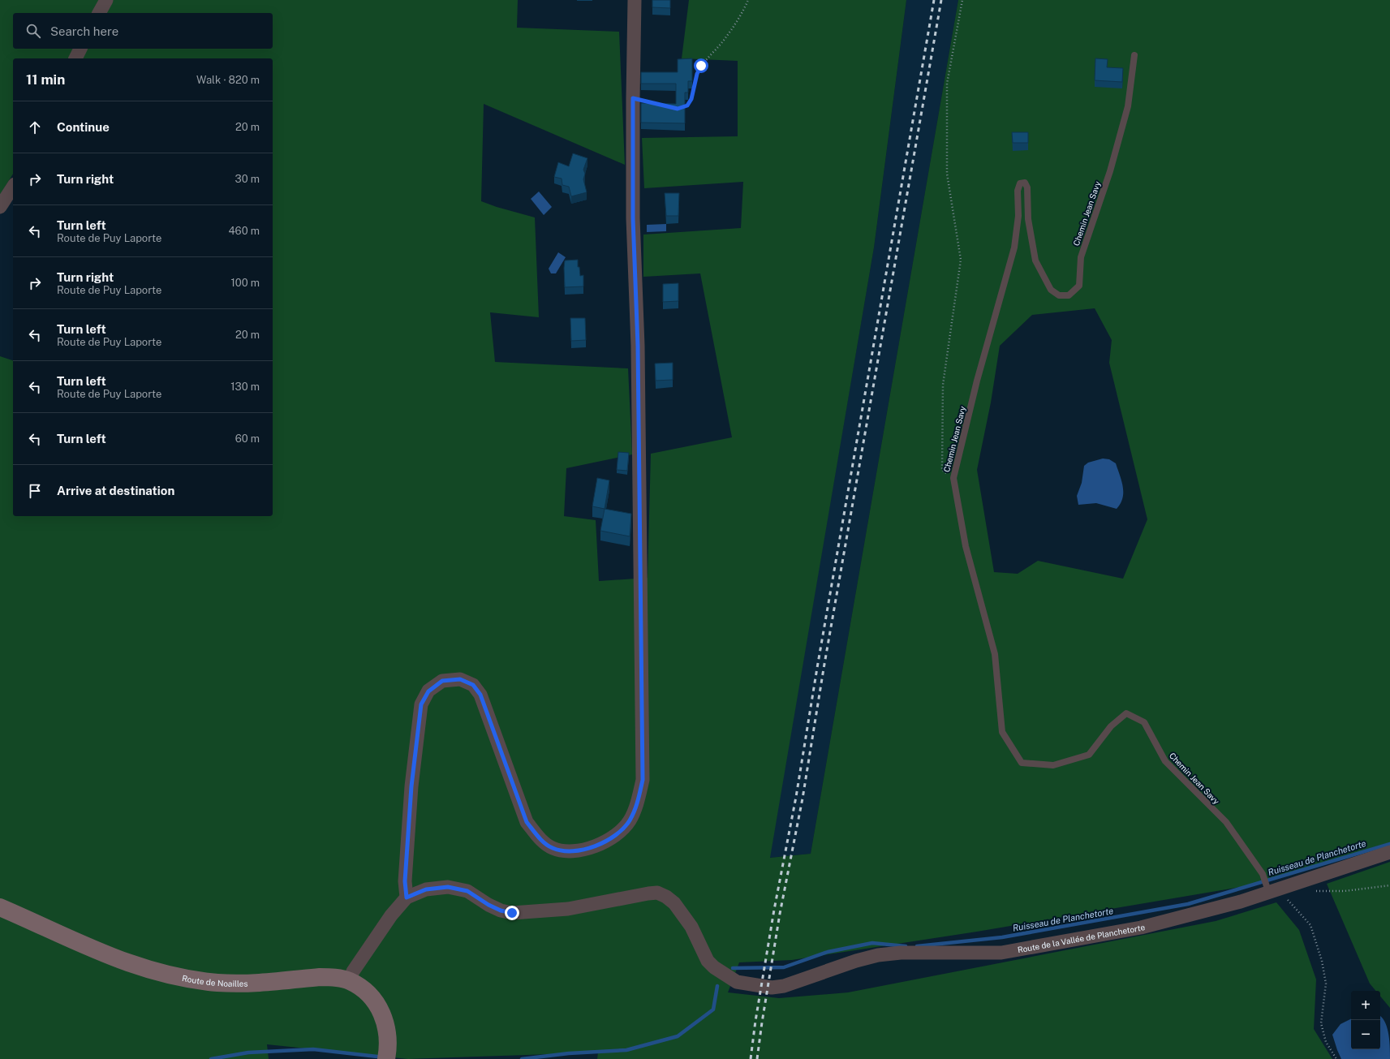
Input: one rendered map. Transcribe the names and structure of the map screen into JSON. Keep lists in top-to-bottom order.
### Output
{
  "streets": {
    "main road": ["Route de Noailles"],
    "street": ["Route de la Vallée de Planchetorte"],
    "lane": ["Chemin Jean Savy"]
  },
  "crossings": [
    ["Chemin Jean Savy", "Route de la Vallée de Planchetorte"]
  ],
  "water": ["Ruisseau de Planchetorte"],
  "page": {
    "search": "Search here",
    "heading": ["11 min", "Walk · 820 m"],
    "list": [
      ["Continue", "20 m"],
      ["Turn right", "30 m"],
      ["Turn left", "Route de Puy Laporte", "460 m"],
      ["Turn right", "Route de Puy Laporte", "100 m"],
      ["Turn left", "Route de Puy Laporte", "20 m"],
      ["Turn left", "Route de Puy Laporte", "130 m"],
      ["Turn left", "60 m"],
      "Arrive at destination"
    ],
    "map_buttons": ["+", "−"]
  }
}
